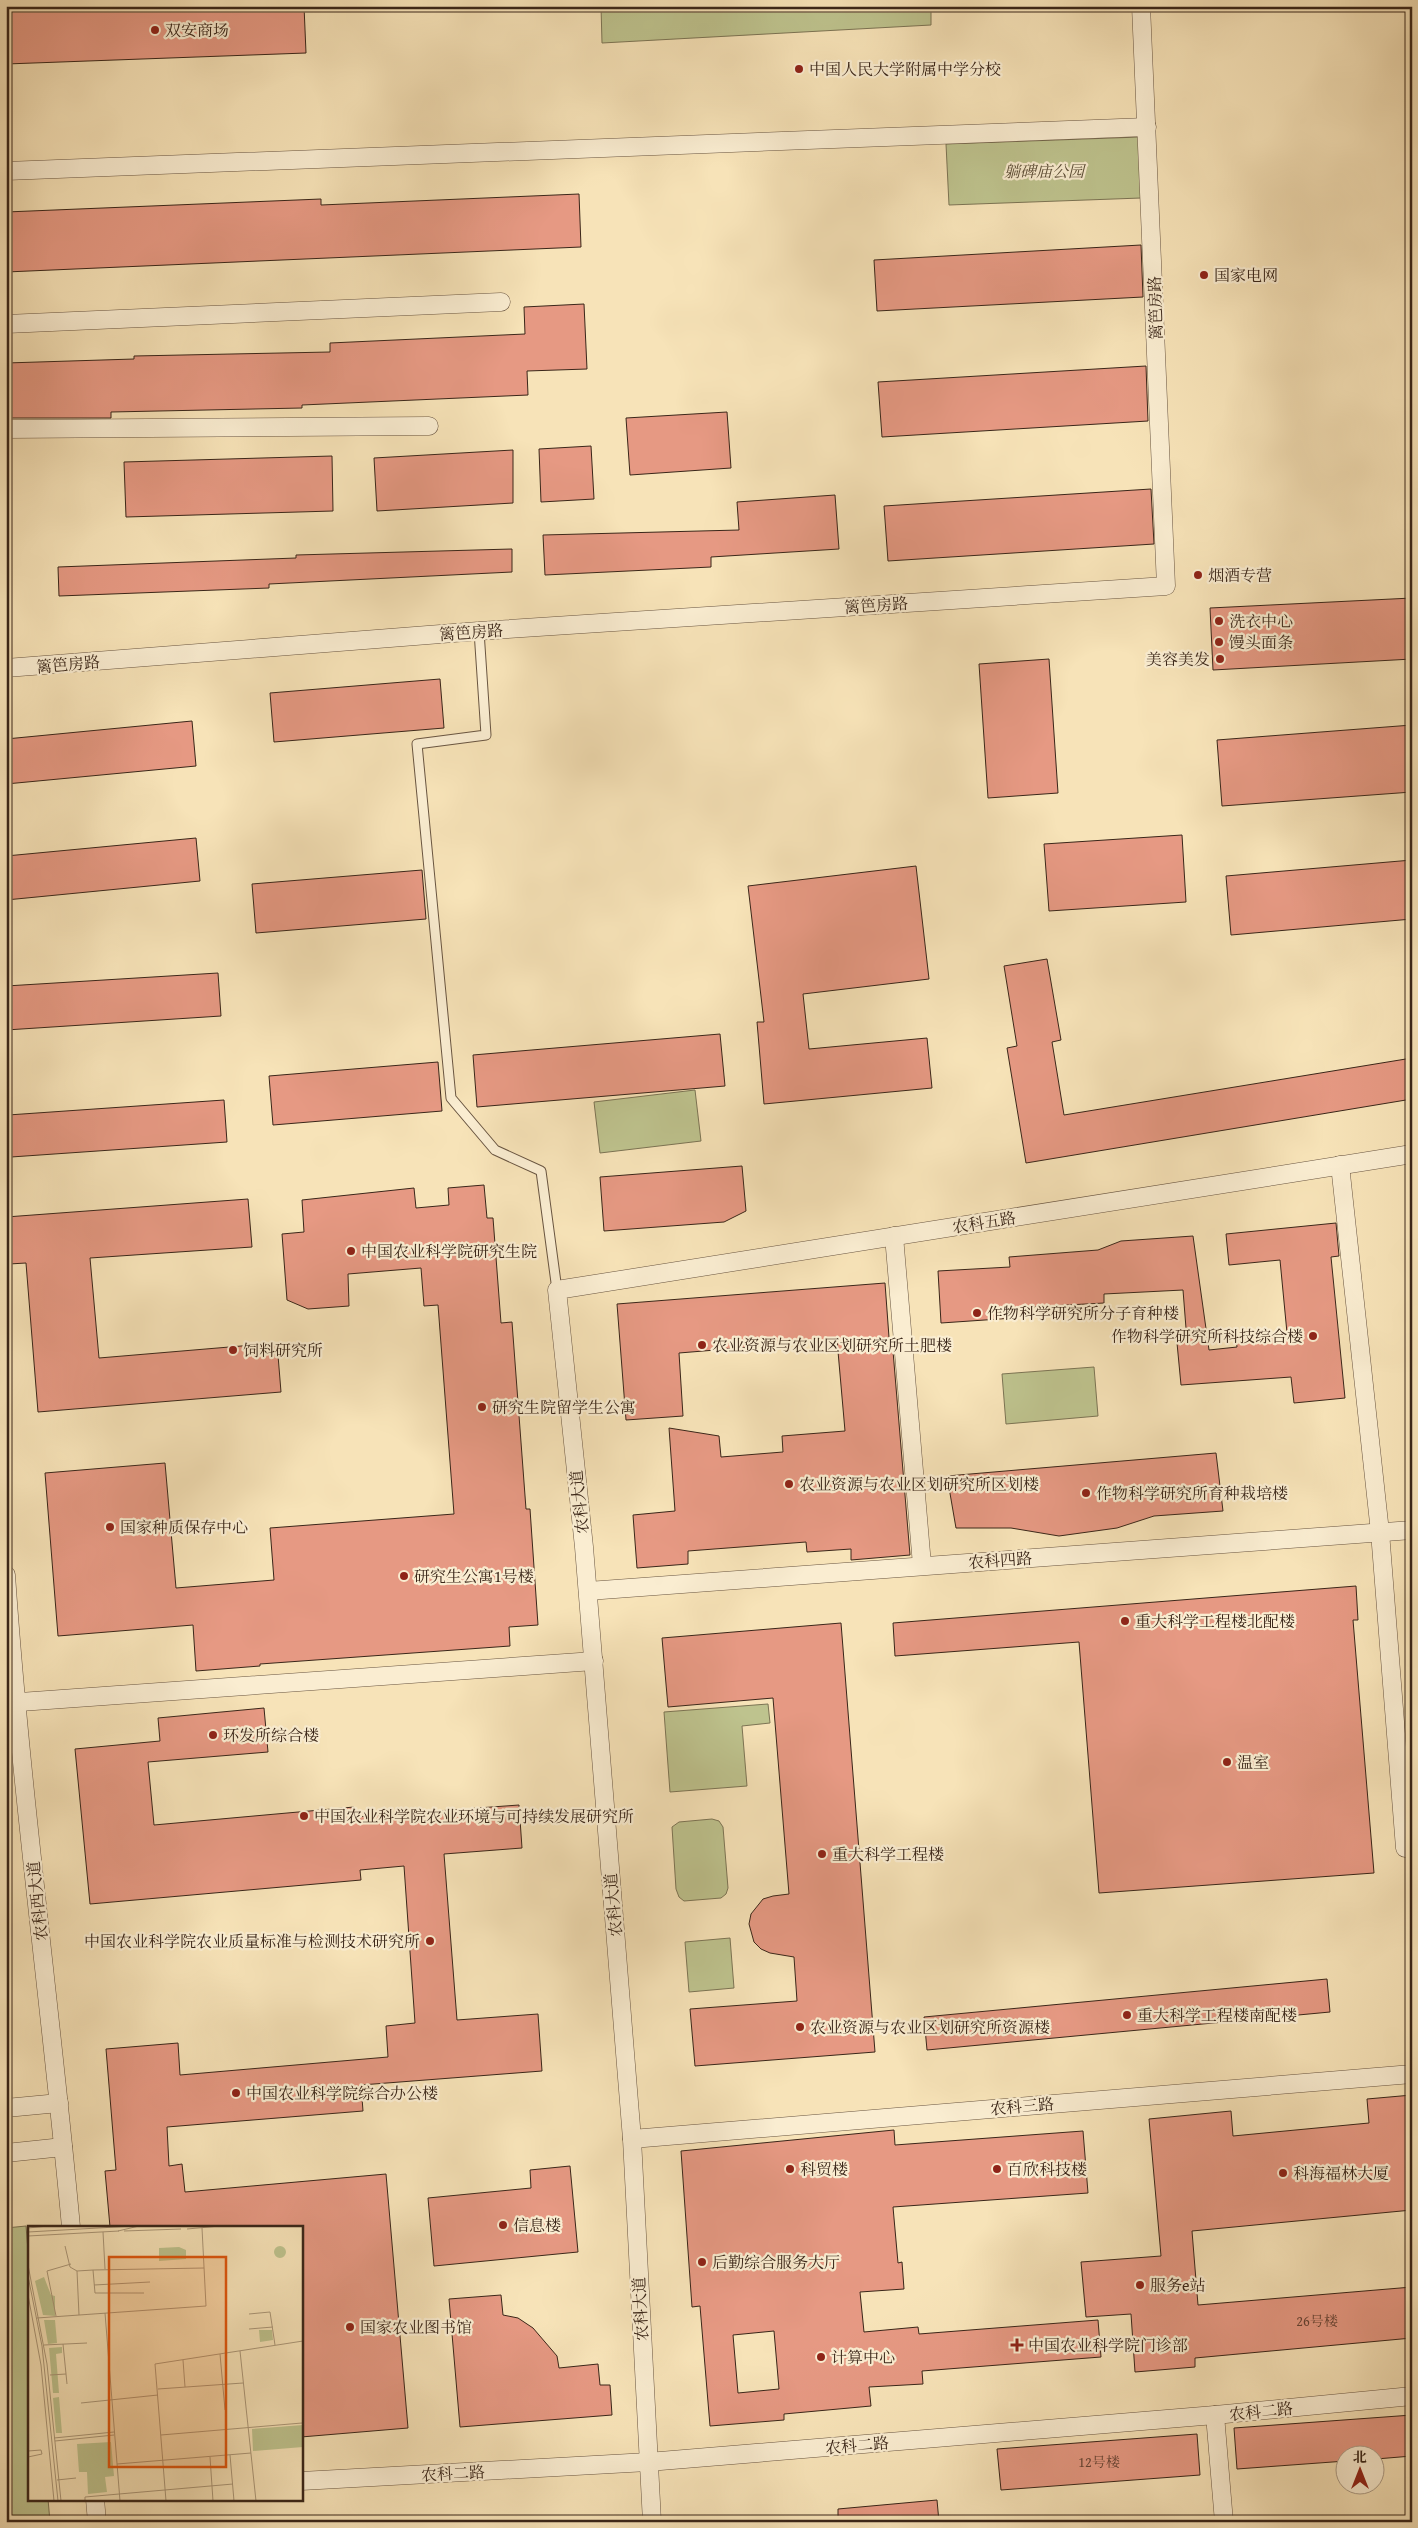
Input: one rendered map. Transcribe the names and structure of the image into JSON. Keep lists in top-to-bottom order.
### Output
{
  "streets": {
    "street": [
      "篱笆房路",
      "农科五路",
      "农科大道",
      "农科四路",
      "农科西大道",
      "农科三路",
      "农科二路"
    ]
  },
  "crossings": [
    ["农科五路", "农科大道"],
    ["农科大道", "农科四路"],
    ["农科大道", "农科三路"],
    ["农科大道", "农科二路"]
  ],
  "parks": ["躺碑庙公园"],
  "places": {
    "other": [
      "双安商场",
      "中国人民大学附属中学分校",
      "国家电网",
      "烟酒专营",
      "洗衣中心",
      "馒头面条",
      "美容美发",
      "中国农业科学院研究生院",
      "作物科学研究所分子育种楼",
      "作物科学研究所科技综合楼",
      "农业资源与农业区划研究所土肥楼",
      "饲料研究所",
      "研究生院留学生公寓",
      "农业资源与农业区划研究所区划楼",
      "作物科学研究所育种栽培楼",
      "国家种质保存中心",
      "研究生公寓1号楼",
      "重大科学工程楼北配楼",
      "环发所综合楼",
      "温室",
      "中国农业科学院农业环境与可持续发展研究所",
      "重大科学工程楼",
      "中国农业科学院农业质量标准与检测技术研究所",
      "重大科学工程楼南配楼",
      "农业资源与农业区划研究所资源楼",
      "中国农业科学院综合办公楼",
      "科贸楼",
      "百欣科技楼",
      "科海福林大厦",
      "信息楼",
      "后勤综合服务大厅",
      "服务e站",
      "国家农业图书馆",
      "计算中心"
    ],
    "health": ["中国农业科学院门诊部"]
  },
  "house_numbers": ["26号楼", "12号楼"],
  "north": "top"
}
